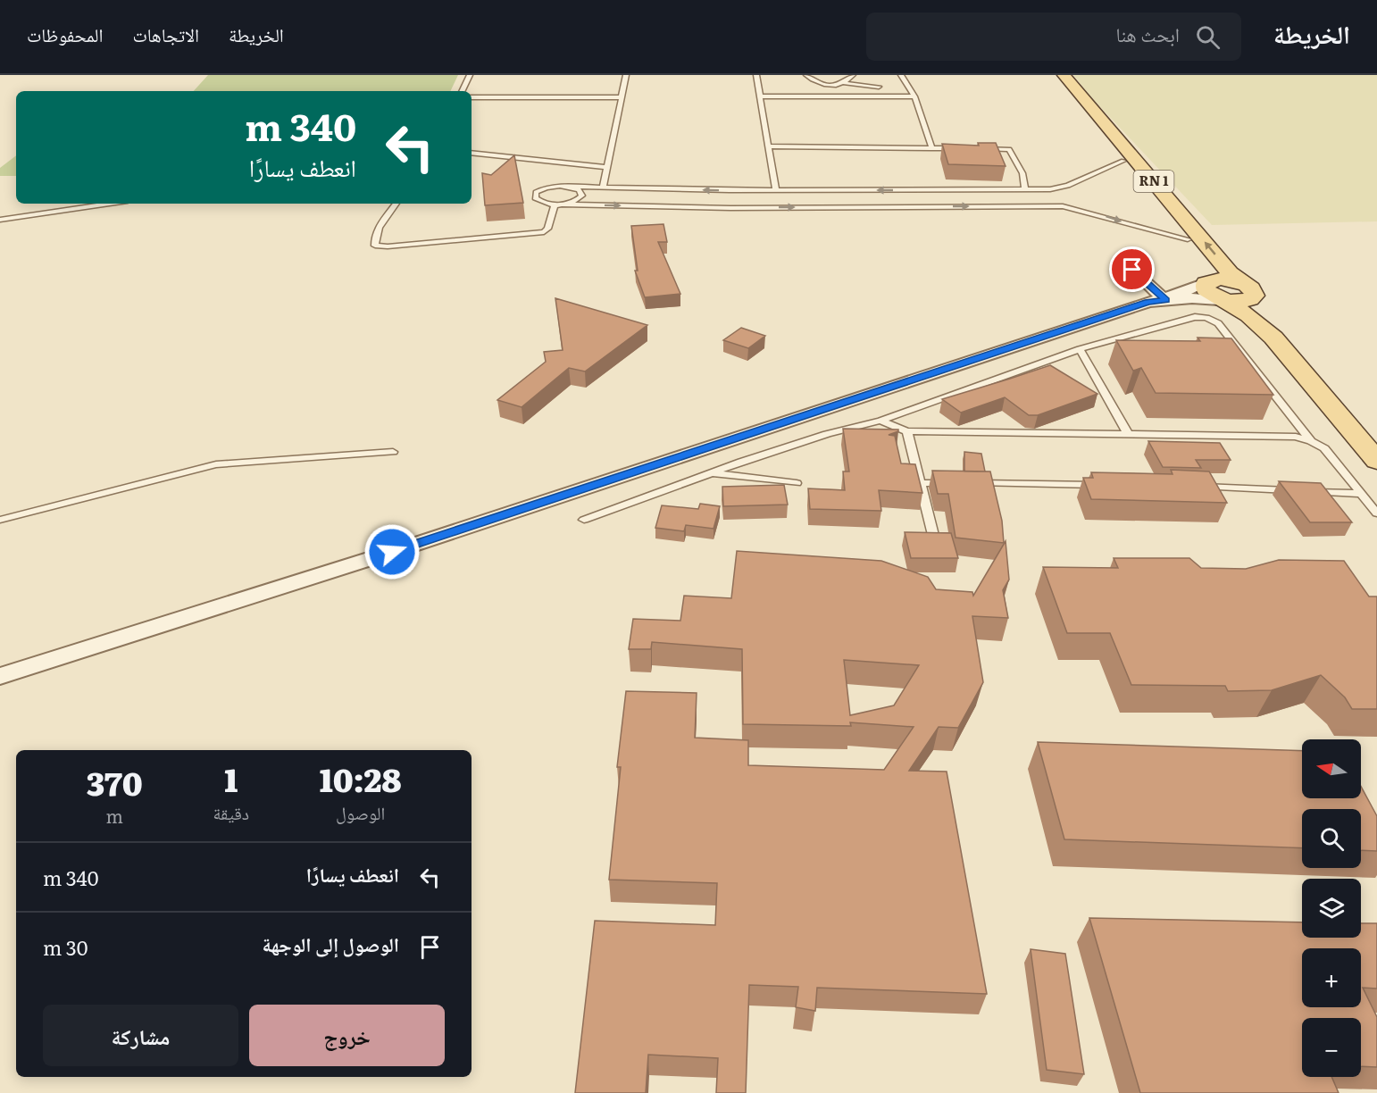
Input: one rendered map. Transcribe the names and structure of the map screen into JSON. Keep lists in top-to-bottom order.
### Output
{
  "streets": {
    "main road": ["RN 1"]
  },
  "north": "left",
  "page": {
    "header": "الخريطة",
    "search": "ابحث هنا",
    "nav": ["الخريطة", "الاتجاهات", "المحفوظات"],
    "turn": ["340 m", "انعطف يسارًا"],
    "map_buttons": ["+", "−"],
    "eta": [
      "10:28",
      "الوصول",
      "1",
      "دقيقة",
      "370",
      "m"
    ],
    "list": [
      {
        "name": "انعطف يسارًا",
        "value": "340 m"
      },
      {
        "name": "الوصول إلى الوجهة",
        "value": "30 m"
      }
    ],
    "buttons": ["خروج", "مشاركة"]
  }
}
